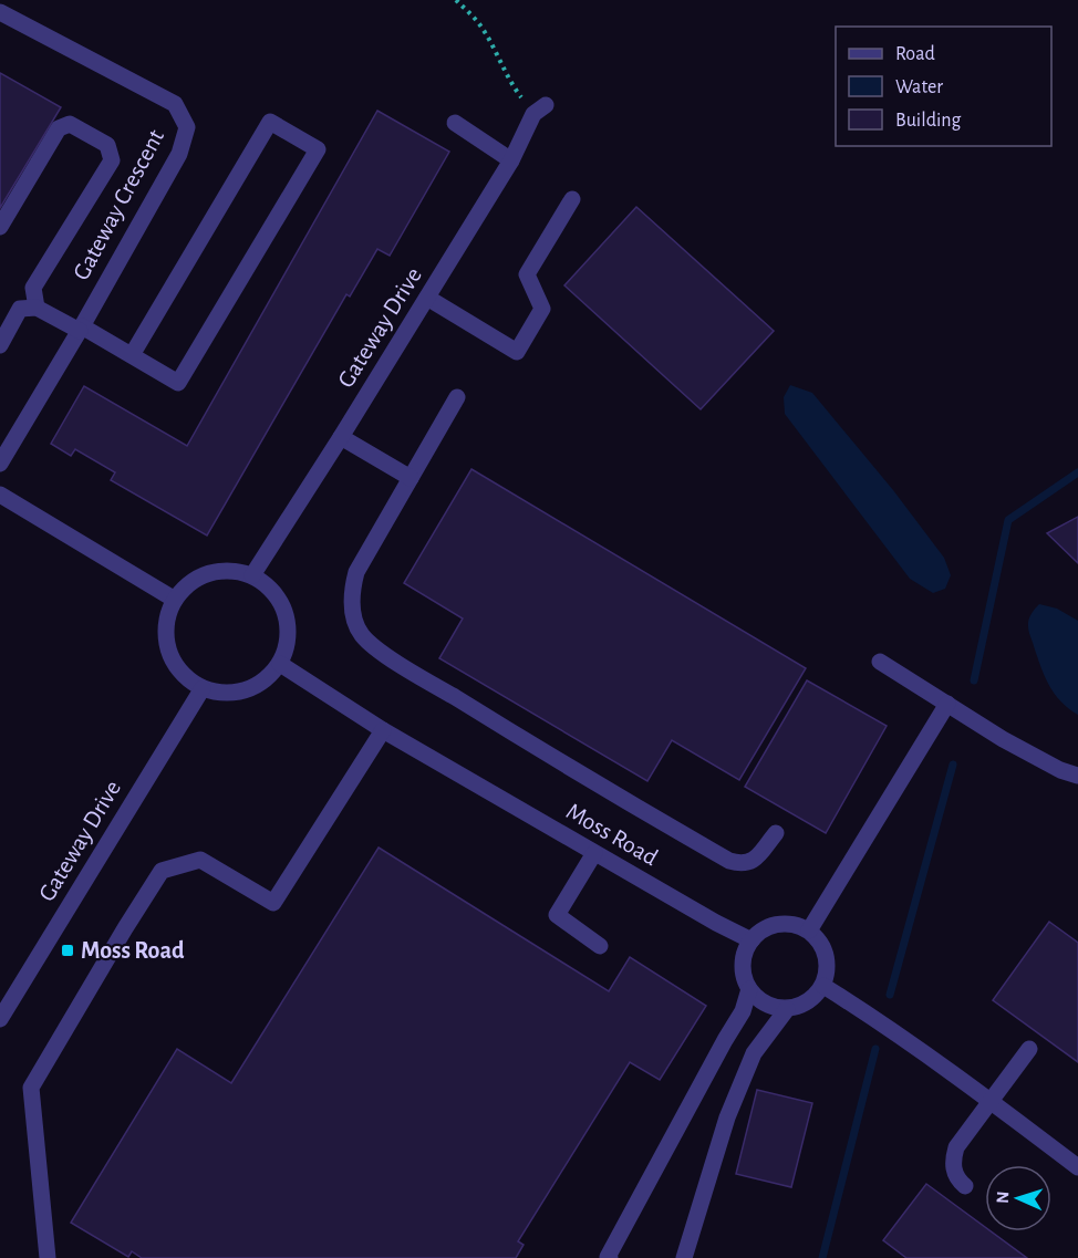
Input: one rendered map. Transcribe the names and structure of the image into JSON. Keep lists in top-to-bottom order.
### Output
{
  "streets": {
    "street": ["Gateway Crescent", "Gateway Drive", "Moss Road"]
  },
  "crossings": [
    ["Gateway Drive", "Moss Road"]
  ],
  "places": {
    "transit": ["Moss Road"]
  },
  "legend": ["Road", "Water", "Building"],
  "north": "left"
}
